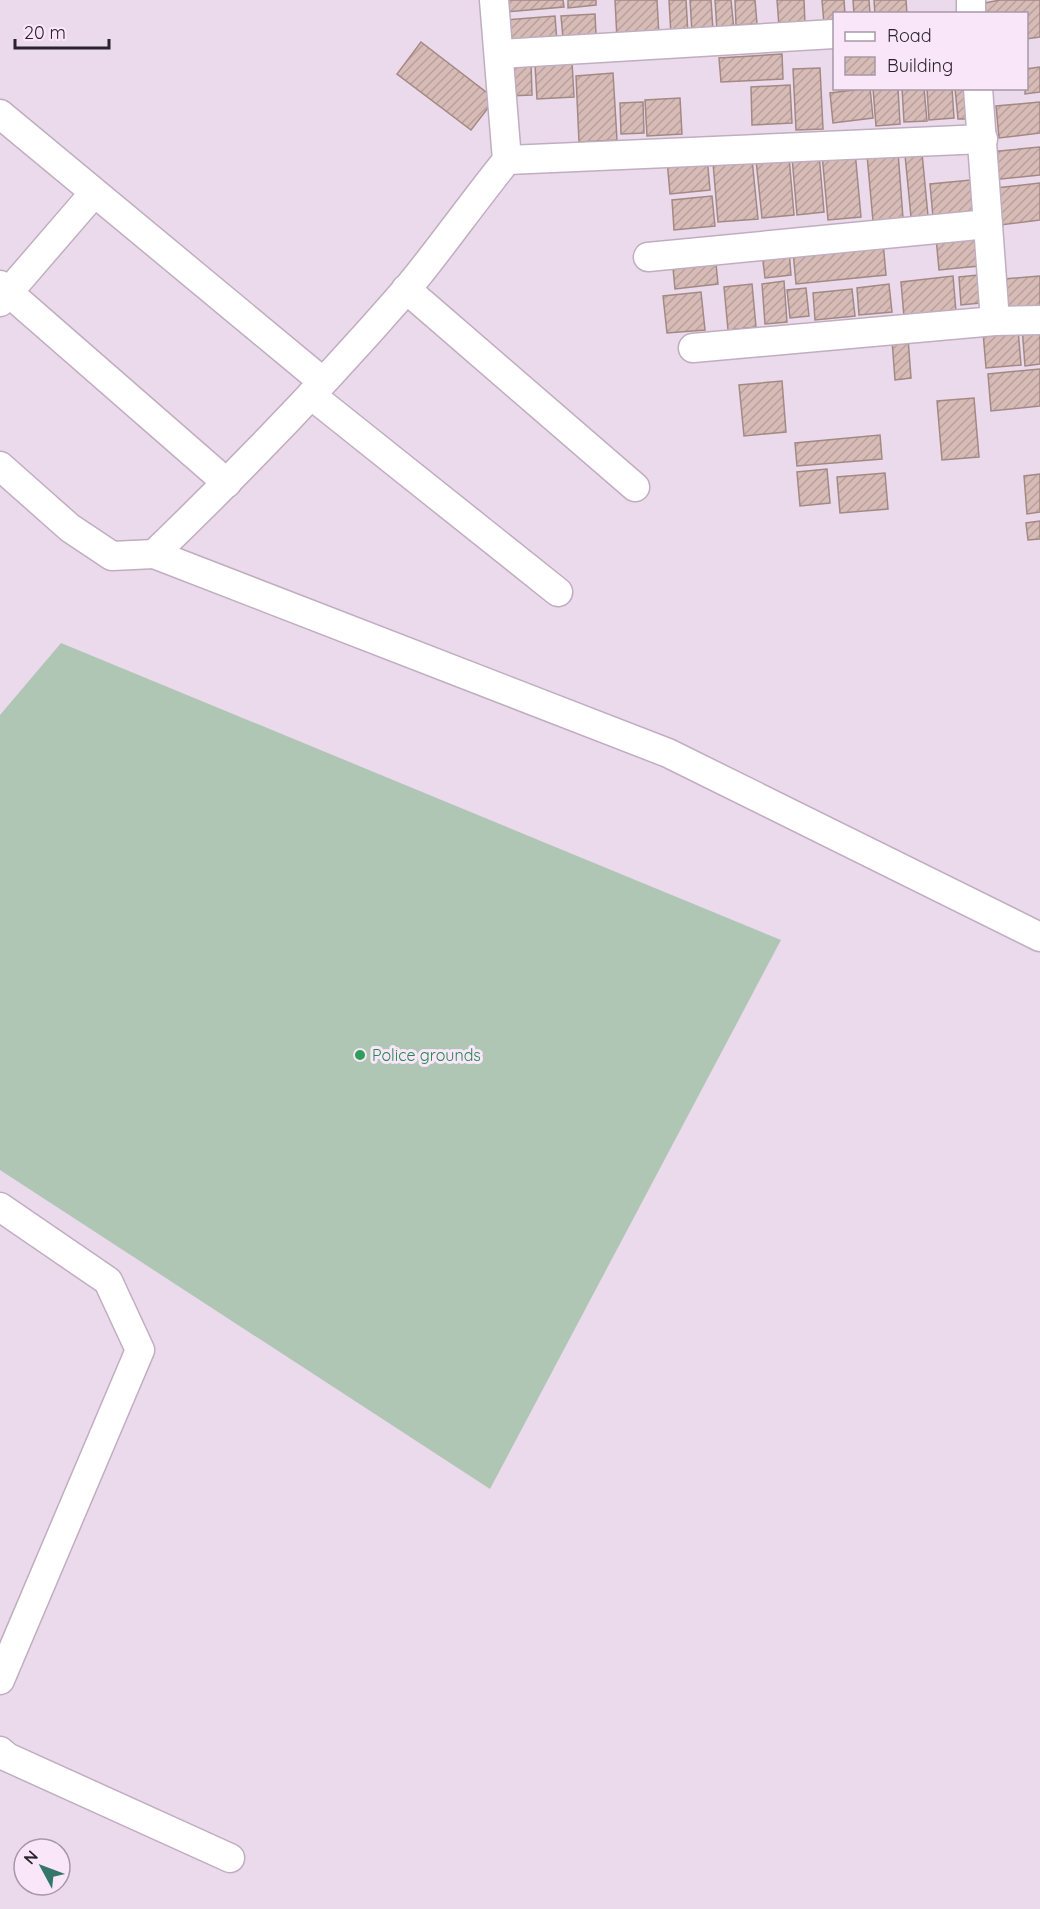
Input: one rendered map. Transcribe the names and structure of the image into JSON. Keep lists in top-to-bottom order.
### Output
{
  "places": ["Police grounds"],
  "legend": ["Road", "Building"],
  "scale_bar": "20 m",
  "north": "top left"
}
